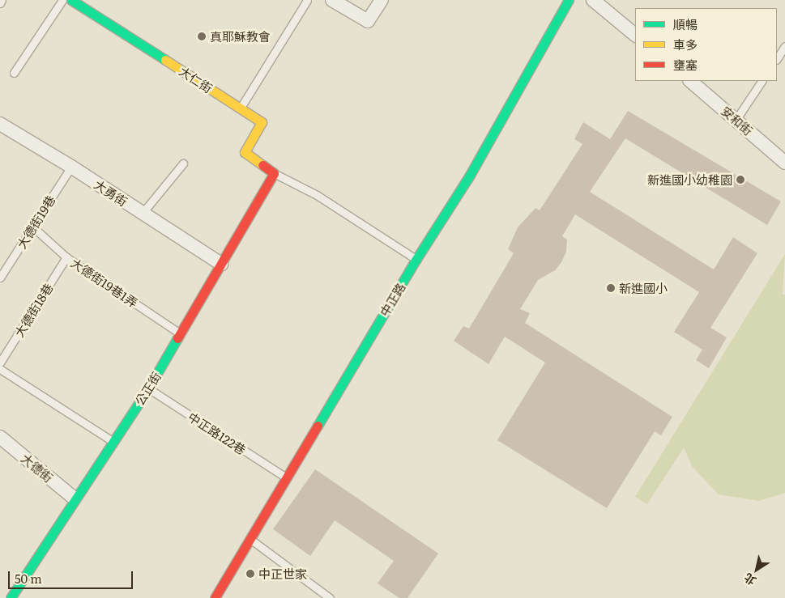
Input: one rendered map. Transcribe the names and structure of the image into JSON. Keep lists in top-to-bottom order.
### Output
{
  "streets": {
    "street": [
      "大仁街",
      "安和街",
      "大勇街",
      "中正路",
      "公正街",
      "大德街"
    ],
    "lane": [
      "大德街19巷",
      "大德街19巷1弄",
      "大德街18巷",
      "中正路122巷"
    ]
  },
  "crossings": [
    ["大仁街", "公正街"],
    ["大勇街", "大德街19巷"],
    ["大勇街", "公正街"],
    ["大德街19巷", "大德街19巷1弄"],
    ["大德街19巷1弄", "大德街18巷"],
    ["大德街19巷1弄", "公正街"],
    ["中正路", "中正路122巷"],
    ["公正街", "中正路122巷"],
    ["公正街", "大德街"]
  ],
  "places": [
    "真耶穌教會",
    "新進國小幼稚園",
    "新進國小",
    "中正世家"
  ],
  "legend": ["順暢", "車多", "壅塞"],
  "scale_bar": "50 m",
  "north": "bottom left"
}
